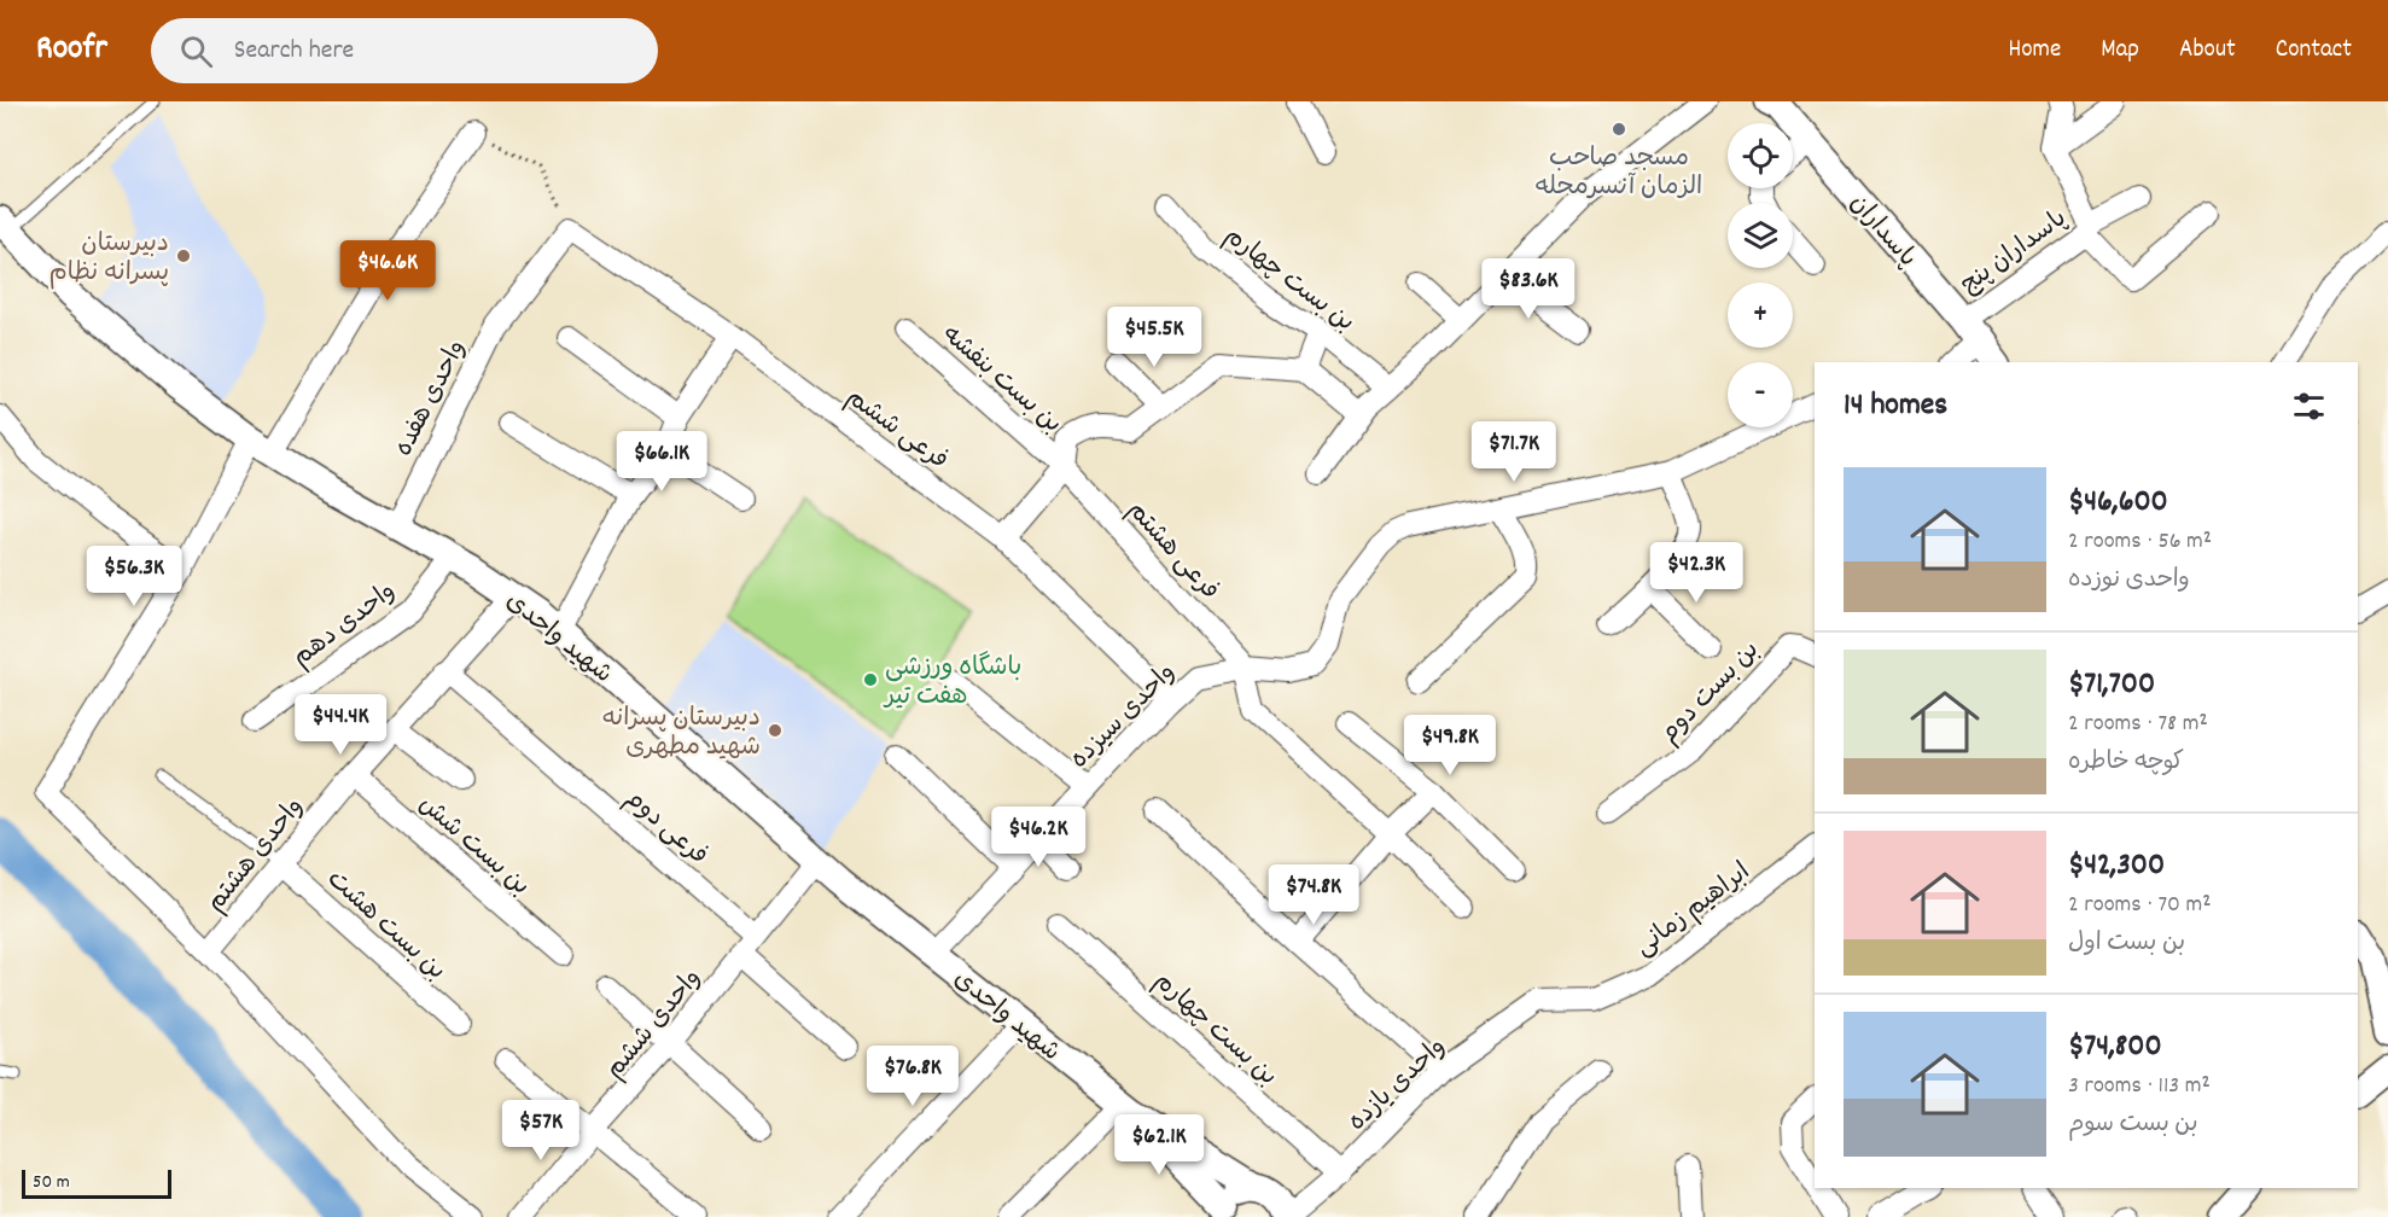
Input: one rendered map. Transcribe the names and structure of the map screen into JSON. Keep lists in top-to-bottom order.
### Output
{
  "streets": {
    "street": [
      "پاسداران",
      "پاسداران پنج",
      "بن بست چهارم",
      "بن بست بنفشه",
      "واحدی هفده",
      "فرعی ششم",
      "فرعی هشتم",
      "واحدی دهم",
      "شهید واحدی",
      "بن بست دوم",
      "واحدی سیزده",
      "فرعی دوم",
      "بن بست شش",
      "واحدی هشتم",
      "ابراهیم زمانی",
      "بن بست هشت",
      "واحدی ششم",
      "واحدی یازده"
    ]
  },
  "crossings": [
    ["پاسداران", "پاسداران پنج"],
    ["بن بست چهارم", "واحدی یازده"],
    ["بن بست بنفشه", "فرعی هشتم"],
    ["واحدی هفده", "فرعی ششم"],
    ["واحدی هفده", "شهید واحدی"],
    ["فرعی ششم", "واحدی سیزده"],
    ["فرعی هشتم", "واحدی سیزده"],
    ["واحدی دهم", "شهید واحدی"],
    ["شهید واحدی", "واحدی سیزده"],
    ["شهید واحدی", "واحدی هشتم"],
    ["شهید واحدی", "واحدی ششم"],
    ["فرعی دوم", "واحدی هشتم"],
    ["فرعی دوم", "واحدی ششم"],
    ["بن بست شش", "واحدی هشتم"],
    ["واحدی هشتم", "بن بست هشت"],
    ["ابراهیم زمانی", "واحدی یازده"]
  ],
  "places": [
    "مسجد صاحب الزمان آنسرمحله",
    "دبیرستان پسرانه نظام",
    "باشگاه ورزشی هفت تیر",
    "دبیرستان پسرانه شهید مطهری"
  ],
  "scale_bar": "50 m",
  "page": {
    "header": "Roofr",
    "search": "Search here",
    "nav": [
      "Home",
      "Map",
      "About",
      "Contact"
    ],
    "map_buttons": ["+", "−"],
    "price": [
      "$46.6K",
      "$83.6K",
      "$45.5K",
      "$71.7K",
      "$66.1K",
      "$42.3K",
      "$56.3K",
      "$44.4K",
      "$49.8K",
      "$46.2K",
      "$74.8K",
      "$76.8K",
      "$57K",
      "$62.1K"
    ],
    "heading": "14 homes",
    "list": [
      {
        "name": "$46,600",
        "note": "2 rooms · 56 m² · واحدی نوزده"
      },
      {
        "name": "$71,700",
        "note": "2 rooms · 78 m² · كوچه خاطره"
      },
      {
        "name": "$42,300",
        "note": "2 rooms · 70 m² · بن بست اول"
      },
      {
        "name": "$74,800",
        "note": "3 rooms · 113 m² · بن بست سوم"
      }
    ],
    "scale": "50 m"
  }
}
